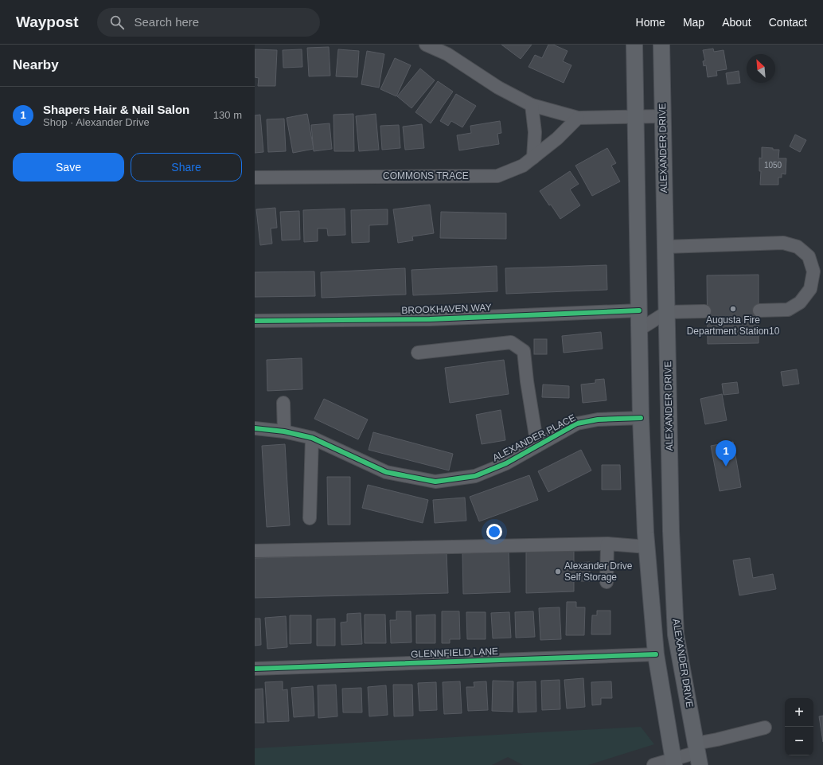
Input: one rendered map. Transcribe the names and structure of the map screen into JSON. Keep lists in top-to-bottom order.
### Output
{
  "streets": {
    "main road": ["ALEXANDER DRIVE"],
    "street": [
      "COMMONS TRACE",
      "BROOKHAVEN WAY",
      "ALEXANDER PLACE",
      "GLENNFIELD LANE"
    ]
  },
  "places": ["Augusta Fire Department Station10", "Alexander Drive Self Storage"],
  "house_numbers": ["1050"],
  "north": "top left",
  "page": {
    "header": "Waypost",
    "search": "Search here",
    "nav": [
      "Home",
      "Map",
      "About",
      "Contact"
    ],
    "heading": "Nearby",
    "list": [
      {
        "mark": "1",
        "name": "Shapers Hair & Nail Salon",
        "note": "Shop · Alexander Drive",
        "value": "130 m"
      }
    ],
    "buttons": ["Save", "Share"],
    "pins": "1",
    "map_buttons": ["+", "−"]
  }
}
